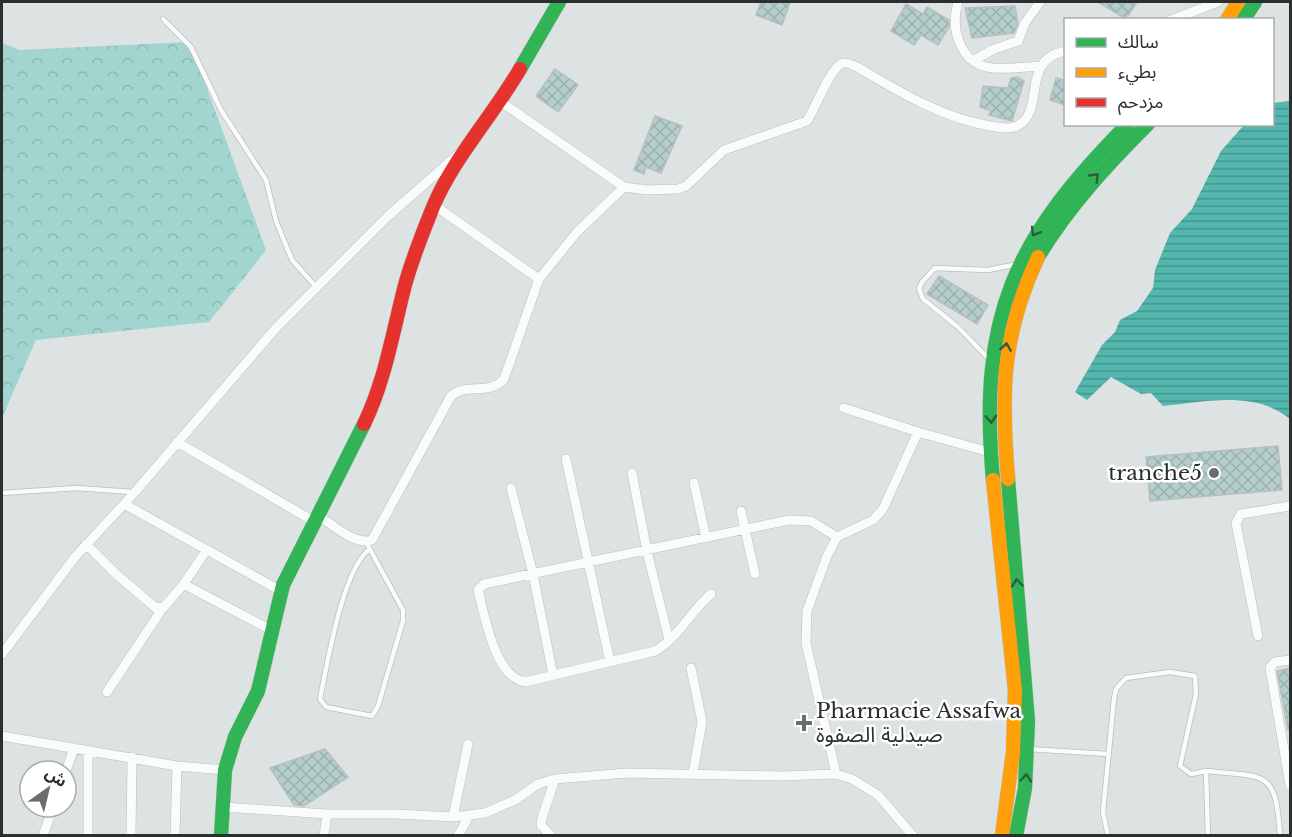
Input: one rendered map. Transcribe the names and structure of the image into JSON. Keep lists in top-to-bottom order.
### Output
{
  "places": {
    "other": ["tranche5"],
    "health": ["Pharmacie Assafwa صيدلية الصفوة"]
  },
  "legend": ["سالك", "بطيء", "مزدحم"],
  "north": "top right"
}
